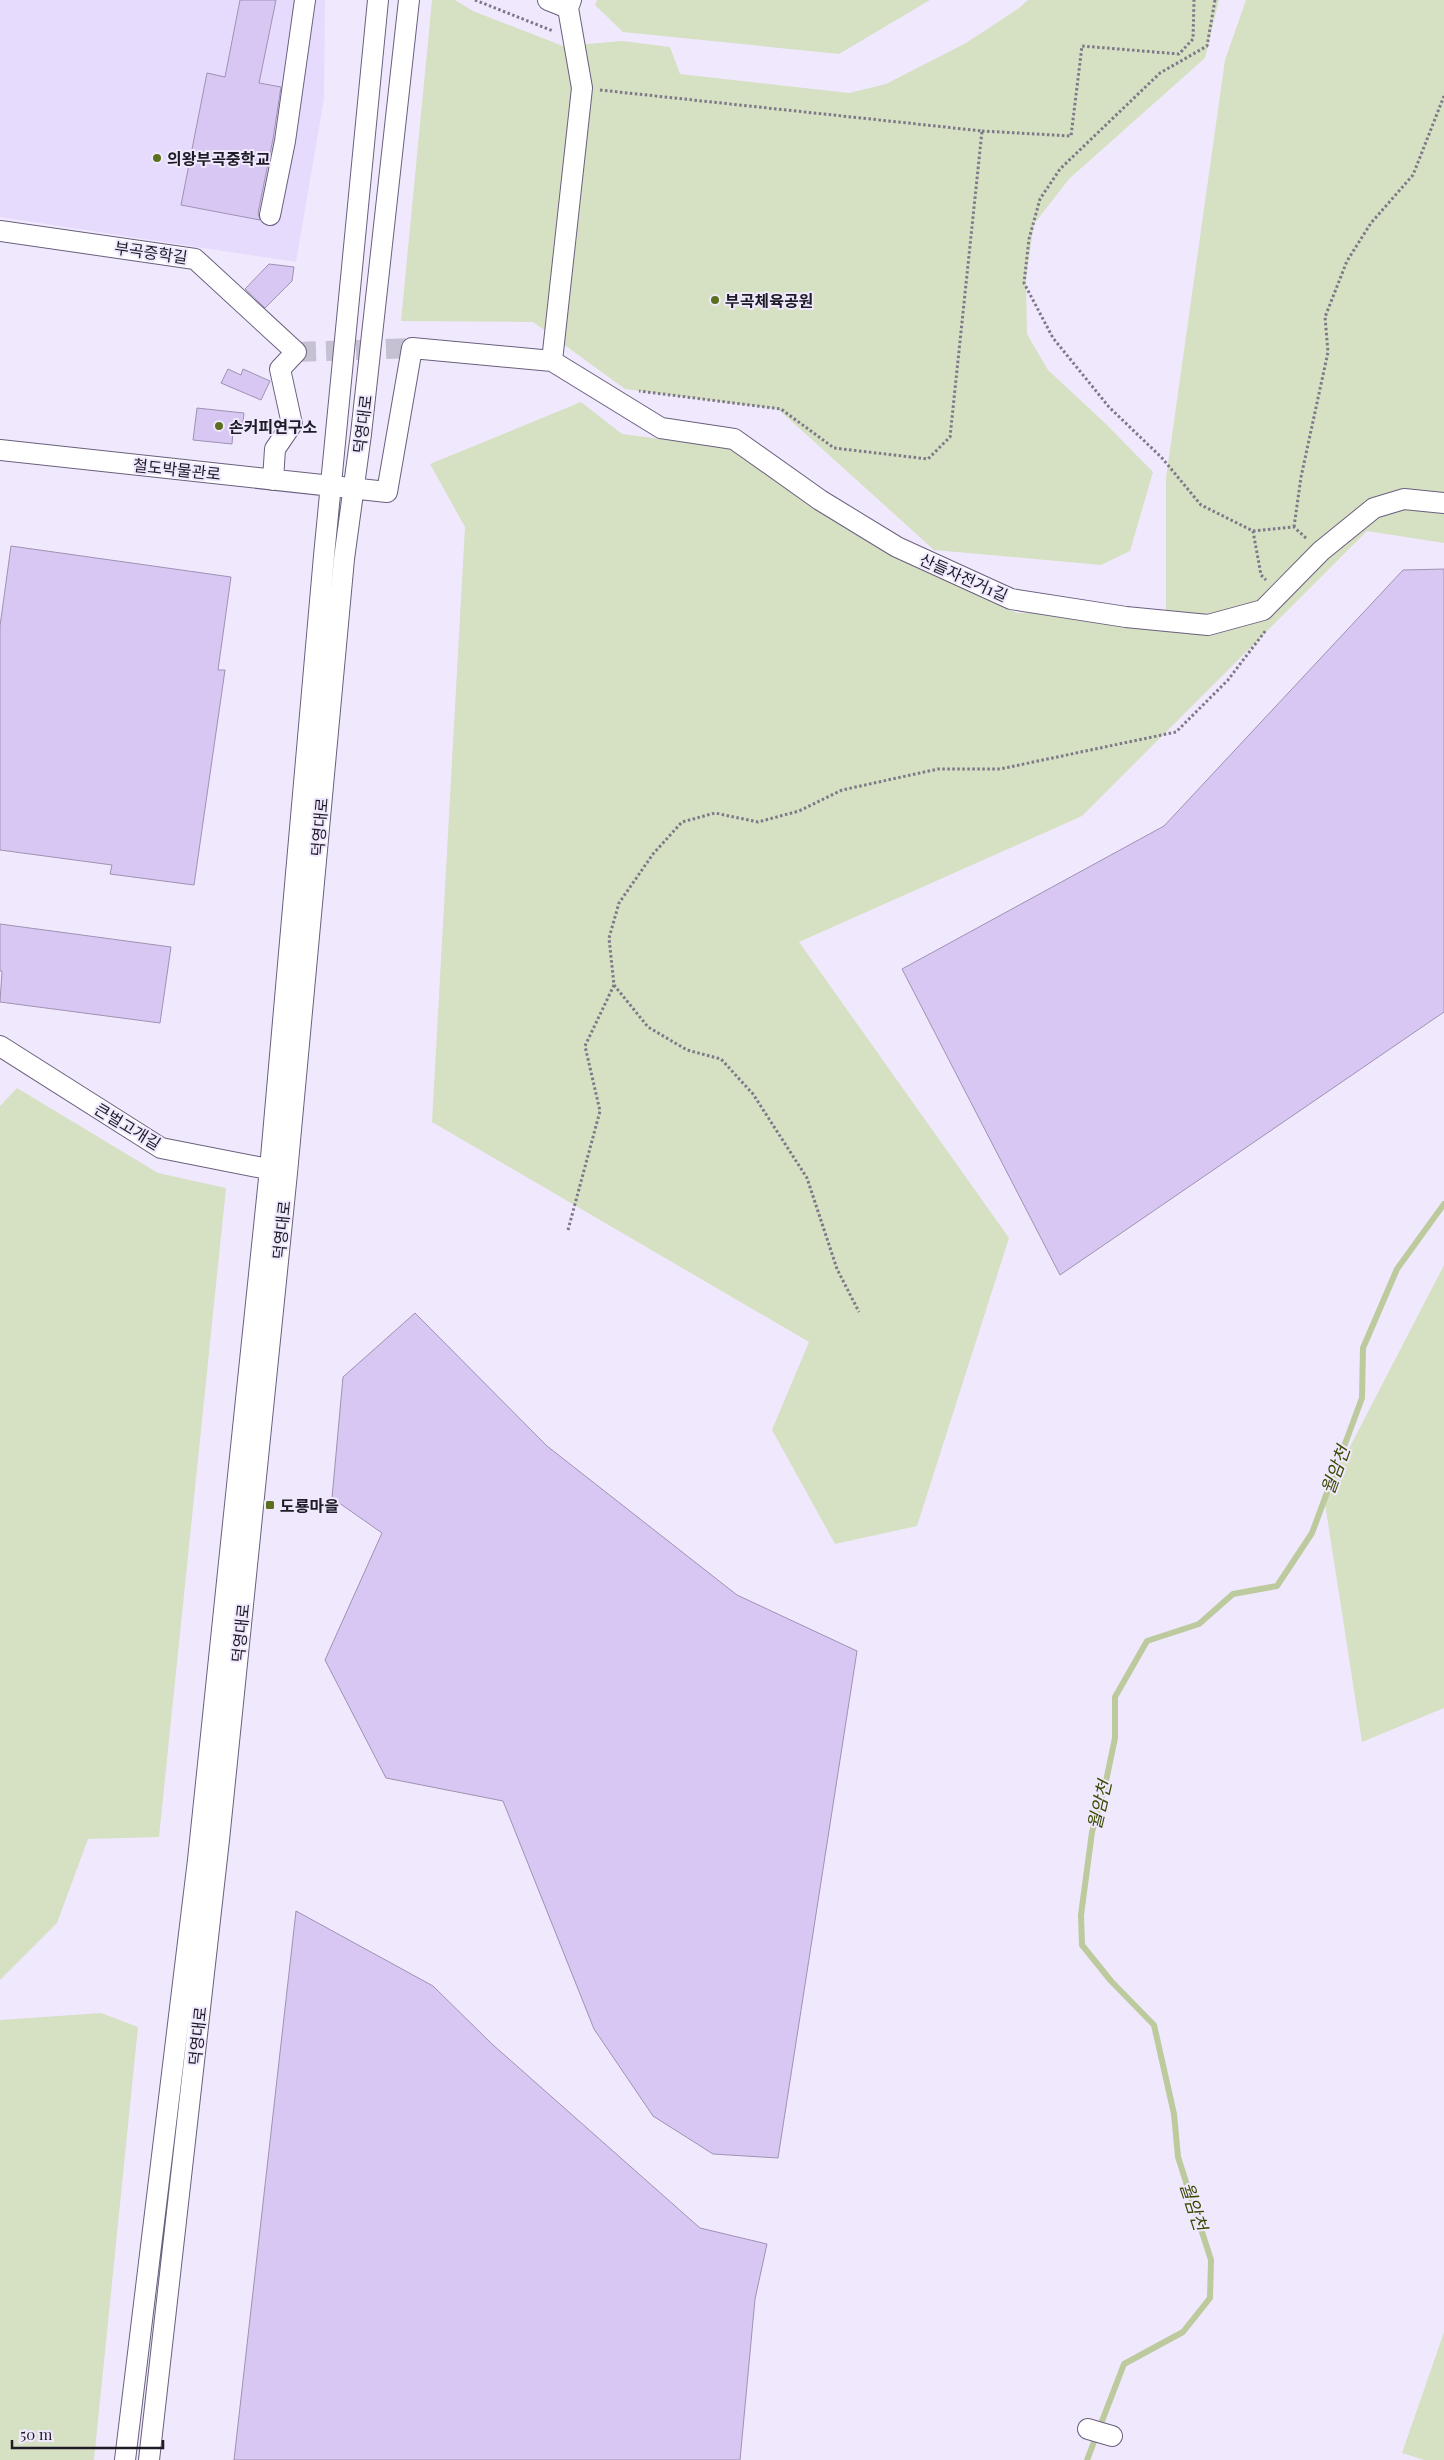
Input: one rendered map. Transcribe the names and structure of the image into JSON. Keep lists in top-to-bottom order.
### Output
{
  "streets": {
    "street": [
      "부곡중학길",
      "덕영대로",
      "철도박물관로",
      "산들자전거1길",
      "큰벌고개길"
    ]
  },
  "crossings": [
    ["부곡중학길", "철도박물관로"],
    ["덕영대로", "철도박물관로"],
    ["덕영대로", "큰벌고개길"],
    ["철도박물관로", "산들자전거1길"]
  ],
  "water": ["월암천"],
  "places": {
    "other": ["의왕부곡중학교", "부곡체육공원", "손커피연구소"],
    "transit": ["도룡마을"]
  },
  "scale_bar": "50 m"
}
